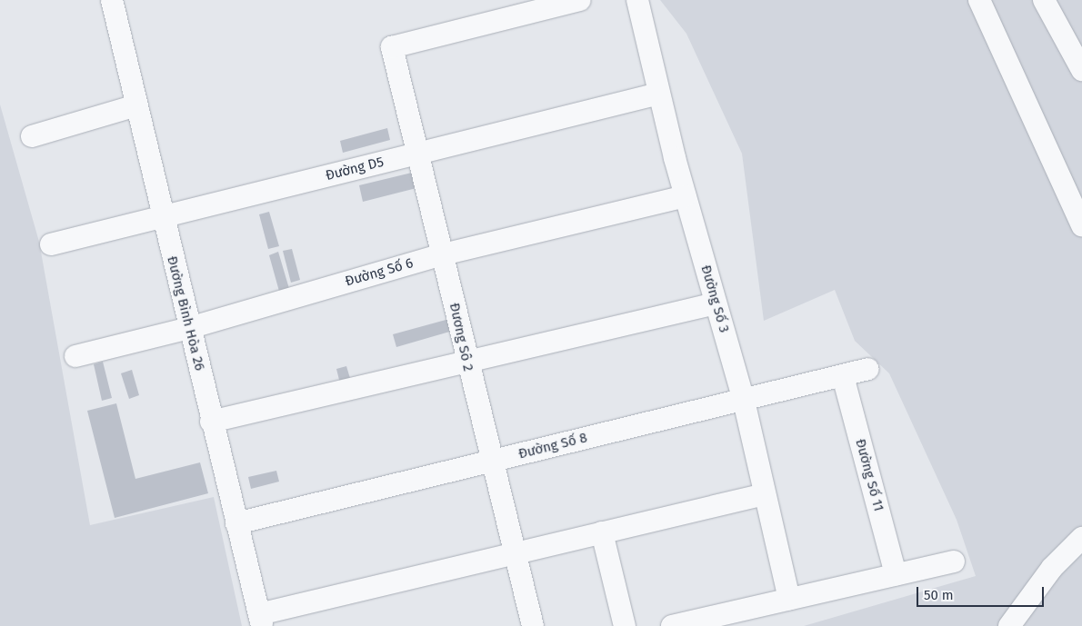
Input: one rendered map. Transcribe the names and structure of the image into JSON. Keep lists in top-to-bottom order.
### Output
{
  "streets": {
    "street": [
      "Đường D5",
      "Đường Số 6",
      "Đường Số 3",
      "Đường Bình Hòa 26",
      "Đương Sô 2",
      "Đường Số 8",
      "Đường Số 11"
    ]
  },
  "crossings": [
    ["Đường D5", "Đường Số 3"],
    ["Đường D5", "Đường Bình Hòa 26"],
    ["Đường D5", "Đương Sô 2"],
    ["Đường Số 6", "Đường Số 3"],
    ["Đường Số 6", "Đường Bình Hòa 26"],
    ["Đường Số 6", "Đương Sô 2"],
    ["Đường Số 3", "Đường Số 8"],
    ["Đường Bình Hòa 26", "Đường Số 8"],
    ["Đương Sô 2", "Đường Số 8"],
    ["Đường Số 8", "Đường Số 11"]
  ],
  "scale_bar": "50 m"
}
